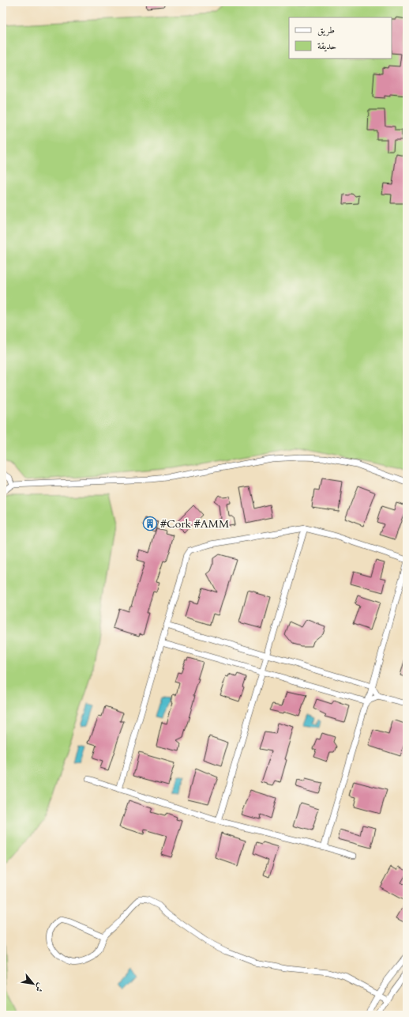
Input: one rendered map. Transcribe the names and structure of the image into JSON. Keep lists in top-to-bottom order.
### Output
{
  "places": {
    "building": ["#Cork #AMM"]
  },
  "legend": ["طريق", "حديقة"],
  "north": "bottom right"
}
